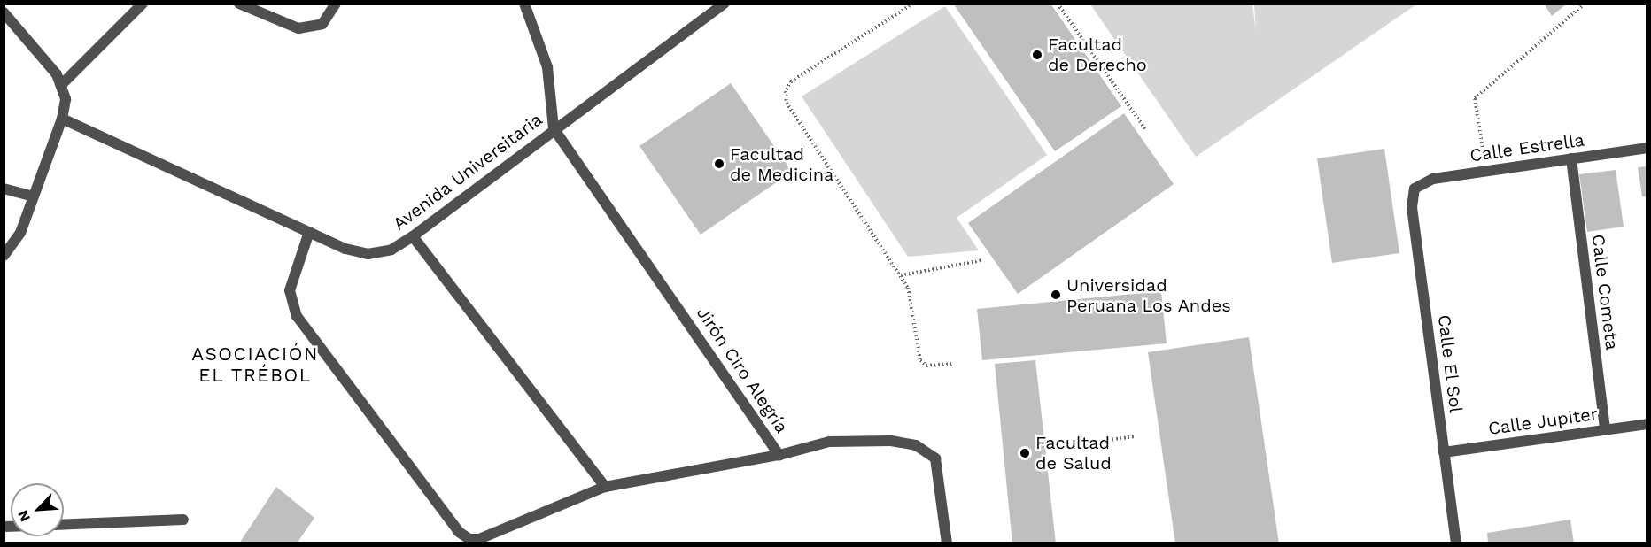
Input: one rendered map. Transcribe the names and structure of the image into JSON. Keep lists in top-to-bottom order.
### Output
{
  "streets": {
    "street": [
      "Calle Estrella",
      "Avenida Universitaria",
      "Calle Cometa",
      "Calle El Sol",
      "Jirón Ciro Alegría",
      "Calle Jupiter"
    ]
  },
  "crossings": [
    ["Calle Estrella", "Calle Cometa"],
    ["Calle Estrella", "Calle El Sol"],
    ["Avenida Universitaria", "Jirón Ciro Alegría"],
    ["Calle Cometa", "Calle Jupiter"],
    ["Calle El Sol", "Calle Jupiter"]
  ],
  "districts": ["ASOCIACIÓN EL TRÉBOL"],
  "places": [
    "Facultad de Derecho",
    "Facultad de Medicina",
    "Universidad Peruana Los Andes",
    "Facultad de Salud"
  ],
  "north": "bottom left"
}
